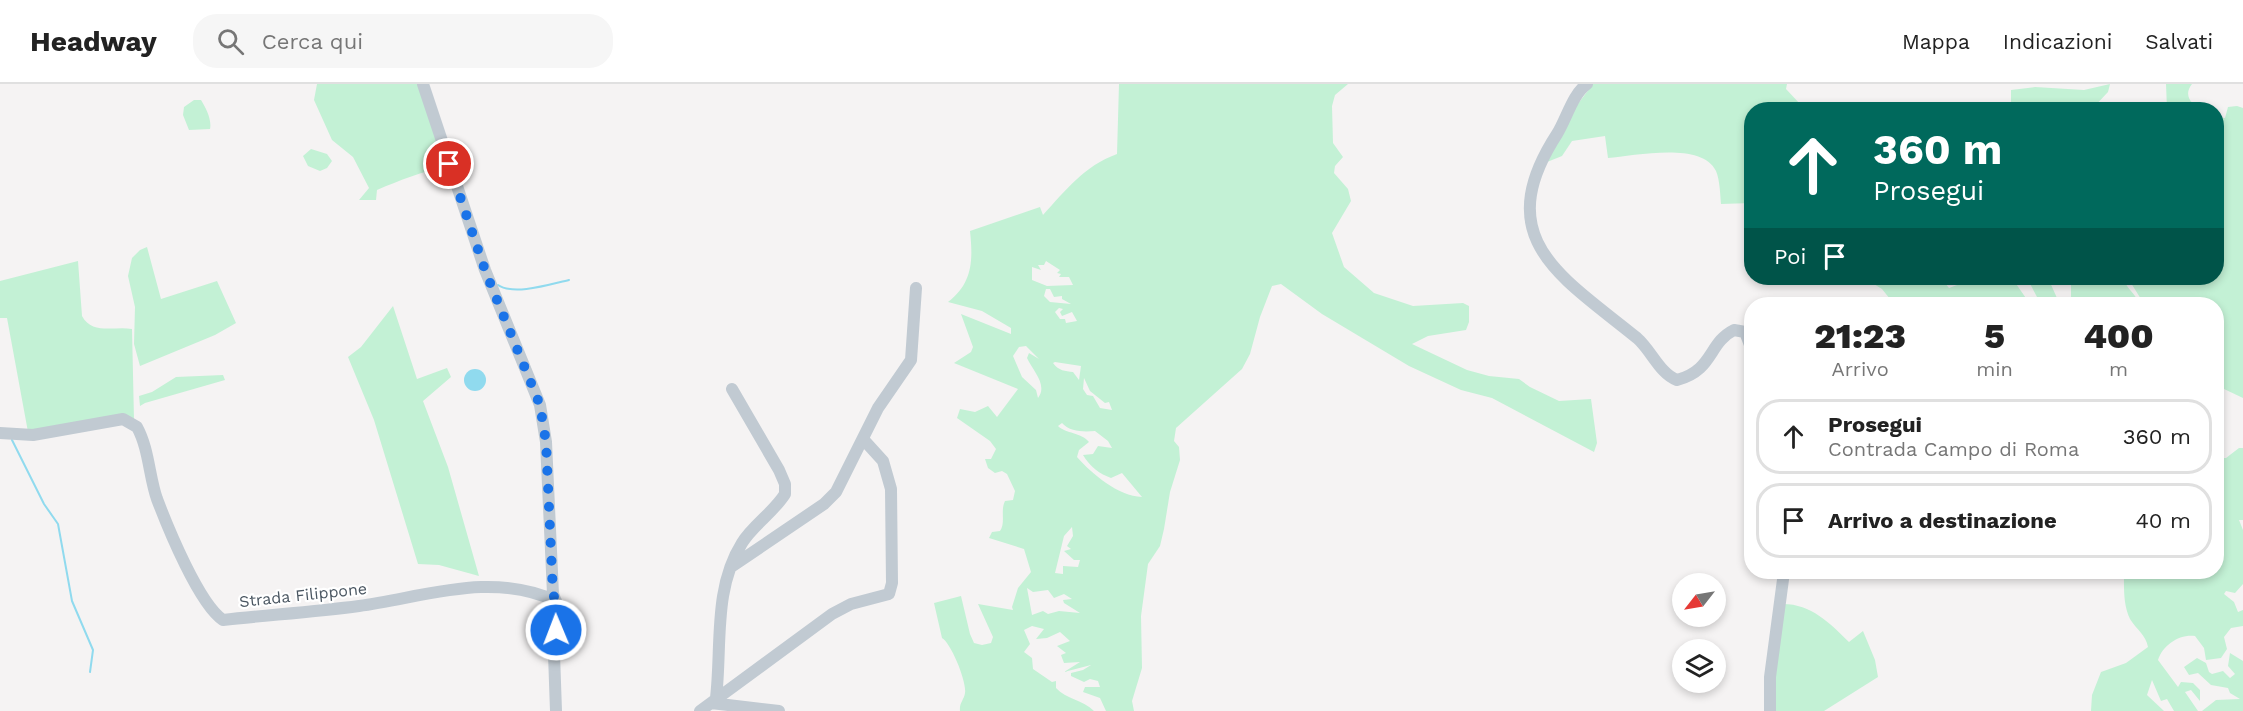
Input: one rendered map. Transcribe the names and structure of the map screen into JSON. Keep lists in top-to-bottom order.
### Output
{
  "streets": {
    "street": ["Strada Filippone"]
  },
  "north": "bottom left",
  "page": {
    "header": "Headway",
    "search": "Cerca qui",
    "nav": ["Mappa", "Indicazioni", "Salvati"],
    "turn": ["360 m", "Prosegui"],
    "then": "Poi",
    "eta": [
      "21:23",
      "Arrivo",
      "5",
      "min",
      "400",
      "m"
    ],
    "list": [
      {
        "name": "Prosegui",
        "note": "Contrada Campo di Roma",
        "value": "360 m"
      },
      {
        "name": "Arrivo a destinazione",
        "value": "40 m"
      }
    ]
  }
}
